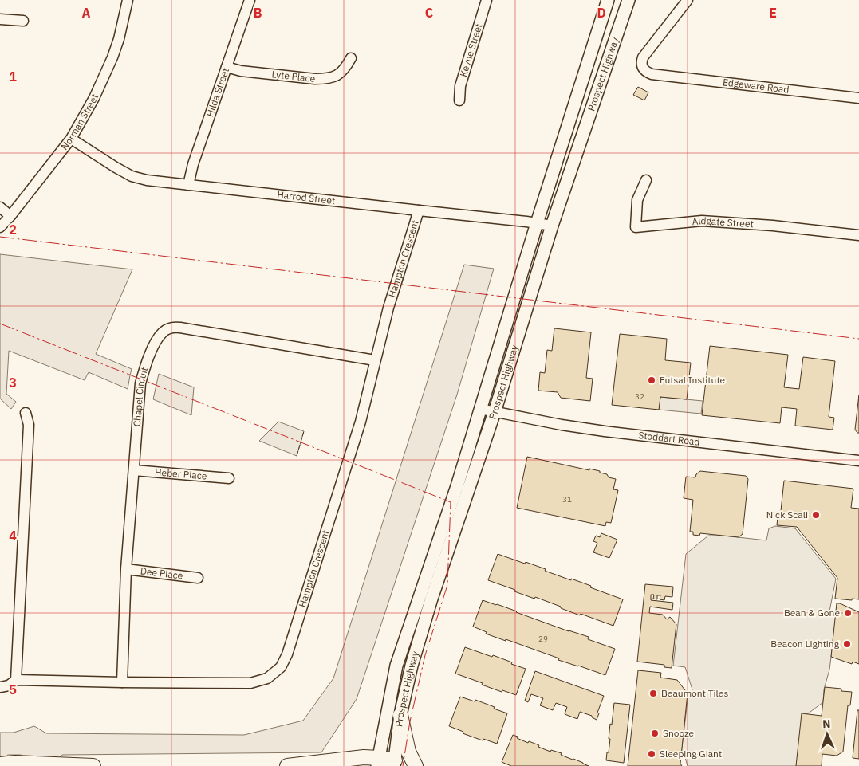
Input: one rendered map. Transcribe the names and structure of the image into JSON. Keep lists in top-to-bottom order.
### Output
{
  "streets": {
    "main road": ["Prospect Highway"],
    "street": [
      "Keyne Street",
      "Lyte Place",
      "Edgeware Road",
      "Hilda Street",
      "Norman Street",
      "Harrod Street",
      "Aldgate Street",
      "Hampton Crescent",
      "Chapel Circuit",
      "Stoddart Road",
      "Heber Place",
      "Dee Place"
    ]
  },
  "crossings": [
    ["Prospect Highway", "Harrod Street"],
    ["Prospect Highway", "Stoddart Road"],
    ["Lyte Place", "Hilda Street"],
    ["Hilda Street", "Harrod Street"],
    ["Norman Street", "Harrod Street"],
    ["Harrod Street", "Hampton Crescent"],
    ["Hampton Crescent", "Chapel Circuit"],
    ["Chapel Circuit", "Heber Place"],
    ["Chapel Circuit", "Dee Place"]
  ],
  "places": [
    "Futsal Institute",
    "Nick Scali",
    "Bean & Gone",
    "Beacon Lighting",
    "Beaumont Tiles",
    "Snooze",
    "Sleeping Giant"
  ],
  "house_numbers": ["32", "31", "29"],
  "north": "top",
  "grid": {
    "columns": [
      "A",
      "B",
      "C",
      "D",
      "E"
    ],
    "rows": [
      "1",
      "2",
      "3",
      "4",
      "5"
    ]
  }
}
